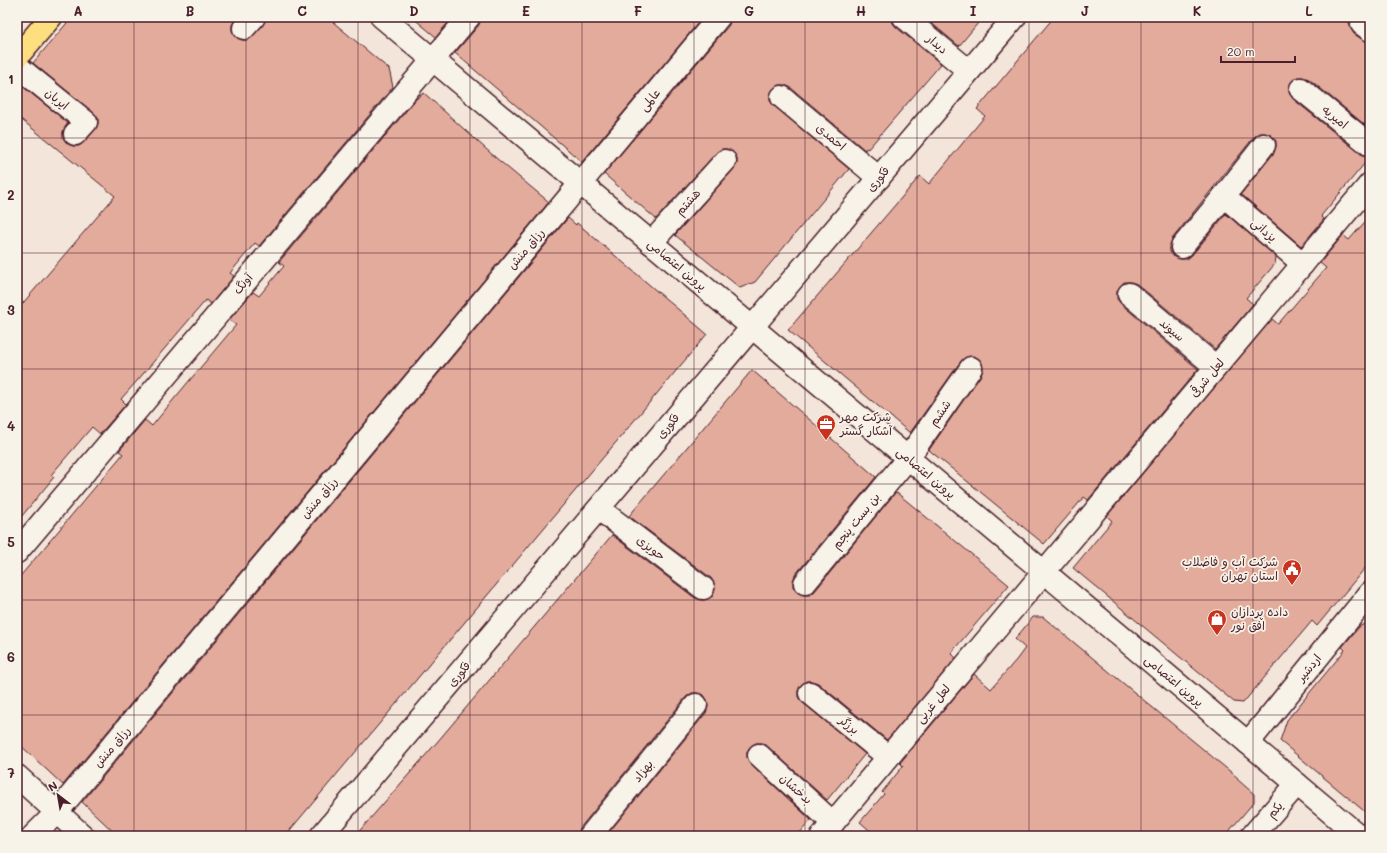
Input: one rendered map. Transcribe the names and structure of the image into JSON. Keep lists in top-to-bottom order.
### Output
{
  "streets": {
    "street": [
      "دیدار",
      "ایربان",
      "عالمی",
      "امیریه",
      "احمدی",
      "فکوری",
      "هشتم",
      "یزدانی",
      "رزاق منش",
      "پروین اعتصامی",
      "آونگ",
      "سیوند",
      "لعل شرقی",
      "ششم",
      "بن بست پنجم",
      "حویزی",
      "اردشیر",
      "لعل غربی",
      "برزگر",
      "بهزاد",
      "بدخشان",
      "یکم"
    ]
  },
  "crossings": [
    ["دیدار", "فکوری"],
    ["عالمی", "رزاق منش"],
    ["عالمی", "پروین اعتصامی"],
    ["احمدی", "فکوری"],
    ["فکوری", "پروین اعتصامی"],
    ["فکوری", "حویزی"],
    ["هشتم", "پروین اعتصامی"],
    ["یزدانی", "لعل شرقی"],
    ["رزاق منش", "پروین اعتصامی"],
    ["پروین اعتصامی", "آونگ"],
    ["پروین اعتصامی", "لعل شرقی"],
    ["پروین اعتصامی", "ششم"],
    ["پروین اعتصامی", "بن بست پنجم"],
    ["پروین اعتصامی", "اردشیر"],
    ["پروین اعتصامی", "لعل غربی"],
    ["پروین اعتصامی", "یکم"],
    ["سیوند", "لعل شرقی"],
    ["لعل شرقی", "لعل غربی"],
    ["ششم", "بن بست پنجم"],
    ["لعل غربی", "برزگر"],
    ["لعل غربی", "بدخشان"]
  ],
  "places": {
    "office": ["شرکت مهر آشکار گستر"],
    "public building": ["شرکت آب و فاضلاب استان تهران"],
    "shop": ["داده پردازان افق نور"]
  },
  "scale_bar": "20 m",
  "north": "top left",
  "grid": {
    "columns": [
      "A",
      "B",
      "C",
      "D",
      "E",
      "F",
      "G",
      "H",
      "I",
      "J",
      "K",
      "L"
    ],
    "rows": [
      "1",
      "2",
      "3",
      "4",
      "5",
      "6",
      "7"
    ]
  }
}
